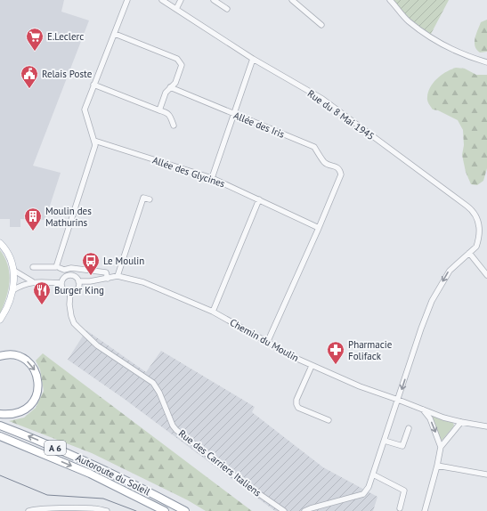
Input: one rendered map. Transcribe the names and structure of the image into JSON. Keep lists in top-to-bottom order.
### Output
{
  "streets": {
    "highway": ["A 6", "Autoroute du Soleil"],
    "street": [
      "Rue du 8 Mai 1945",
      "Allée des Iris",
      "Allée des Glycines",
      "Chemin du Moulin",
      "Rue des Carriers Italiens"
    ]
  },
  "crossings": [
    ["Allée des Iris", "Allée des Glycines"]
  ],
  "places": {
    "supermarket": ["E.Leclerc"],
    "public building": ["Relais Poste"],
    "building": ["Moulin des Mathurins"],
    "bus stop": ["Le Moulin"],
    "restaurant": ["Burger King"],
    "pharmacy": ["Pharmacie Folifack"]
  }
}
